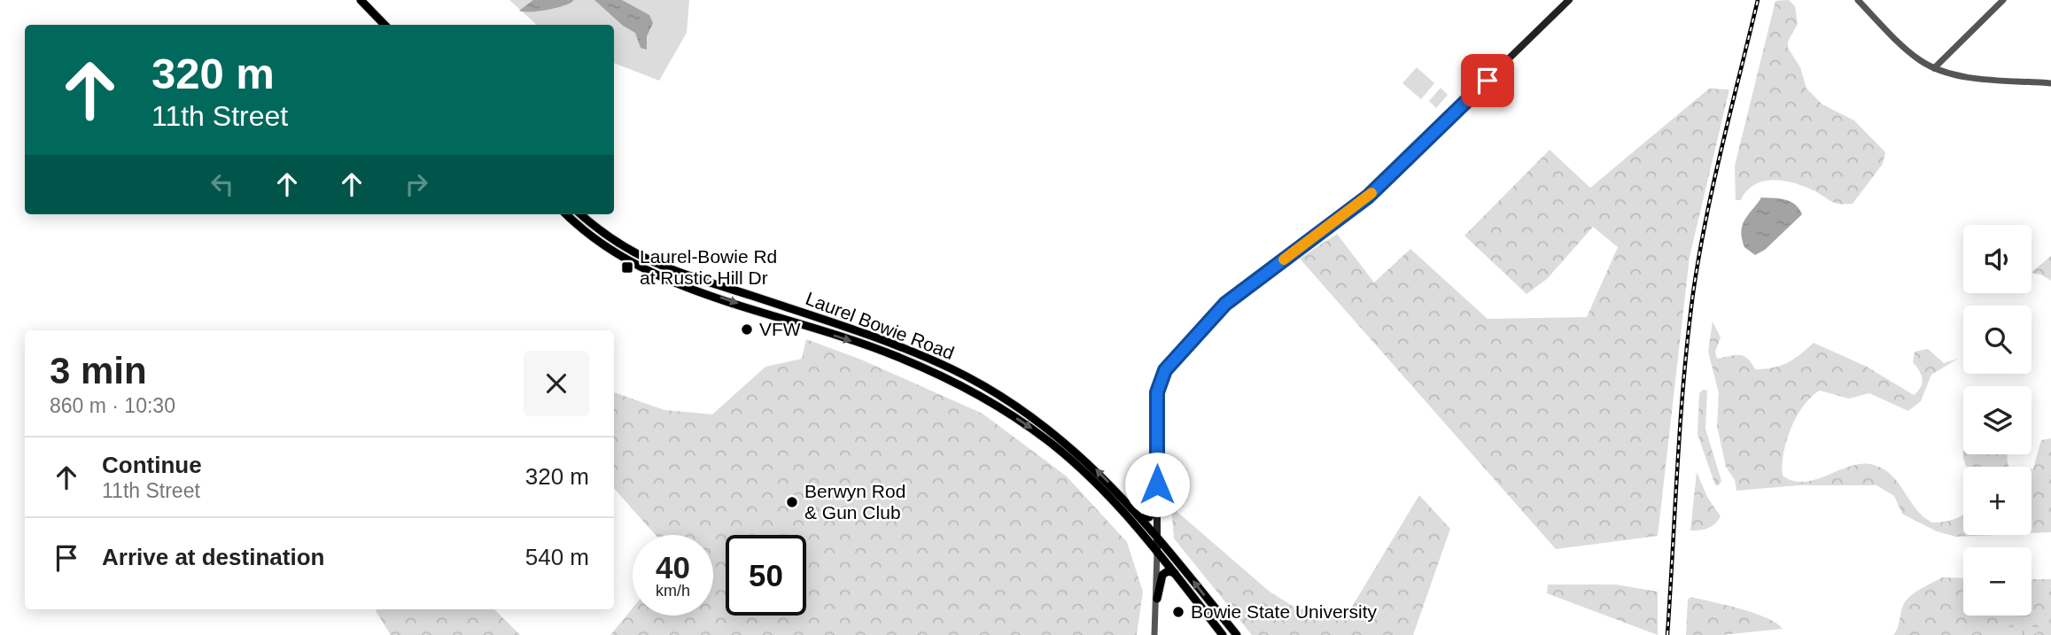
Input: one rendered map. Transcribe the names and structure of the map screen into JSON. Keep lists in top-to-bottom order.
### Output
{
  "streets": {
    "main road": ["Laurel Bowie Road"]
  },
  "places": {
    "transit": ["Laurel-Bowie Rd at Rustic Hill Dr"],
    "other": ["VFW", "Berwyn Rod & Gun Club", "Bowie State University"]
  },
  "page": {
    "turn": ["320 m", "11th Street"],
    "map_buttons": ["+", "−"],
    "heading": ["3 min", "860 m · 10:30"],
    "list": [
      {
        "name": "Continue",
        "note": "11th Street",
        "value": "320 m"
      },
      {
        "name": "Arrive at destination",
        "value": "540 m"
      }
    ],
    "speed": "40 km/h",
    "limit": "50"
  }
}
